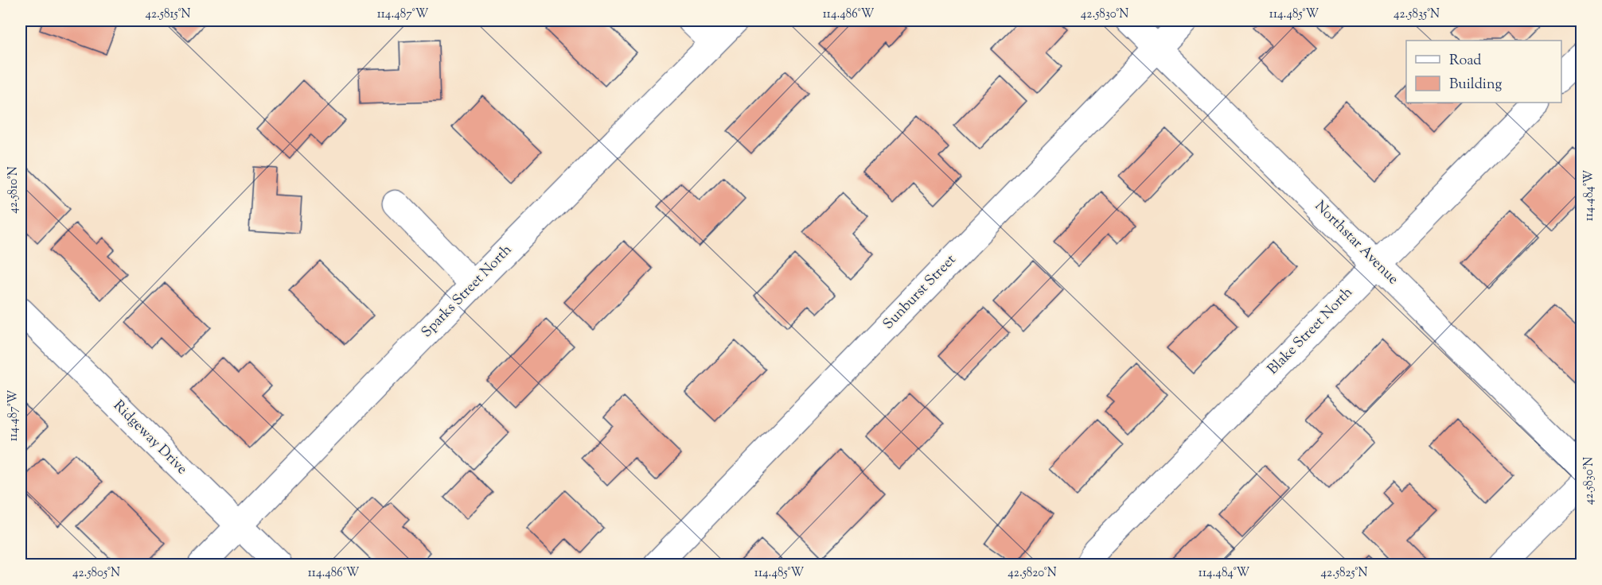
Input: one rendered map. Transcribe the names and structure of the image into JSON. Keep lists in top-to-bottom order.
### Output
{
  "streets": {
    "street": [
      "Northstar Avenue",
      "Sparks Street North",
      "Sunburst Street",
      "Blake Street North",
      "Ridgeway Drive"
    ]
  },
  "crossings": [
    ["Northstar Avenue", "Sunburst Street"],
    ["Northstar Avenue", "Blake Street North"],
    ["Sparks Street North", "Ridgeway Drive"]
  ],
  "legend": ["Road", "Building"],
  "coordinates": [
    "42.5815°N",
    "114.487°W",
    "114.486°W",
    "42.5830°N",
    "114.485°W",
    "42.5835°N",
    "42.5810°N",
    "114.484°W",
    "42.5805°N",
    "42.5820°N",
    "42.5825°N"
  ]
}
